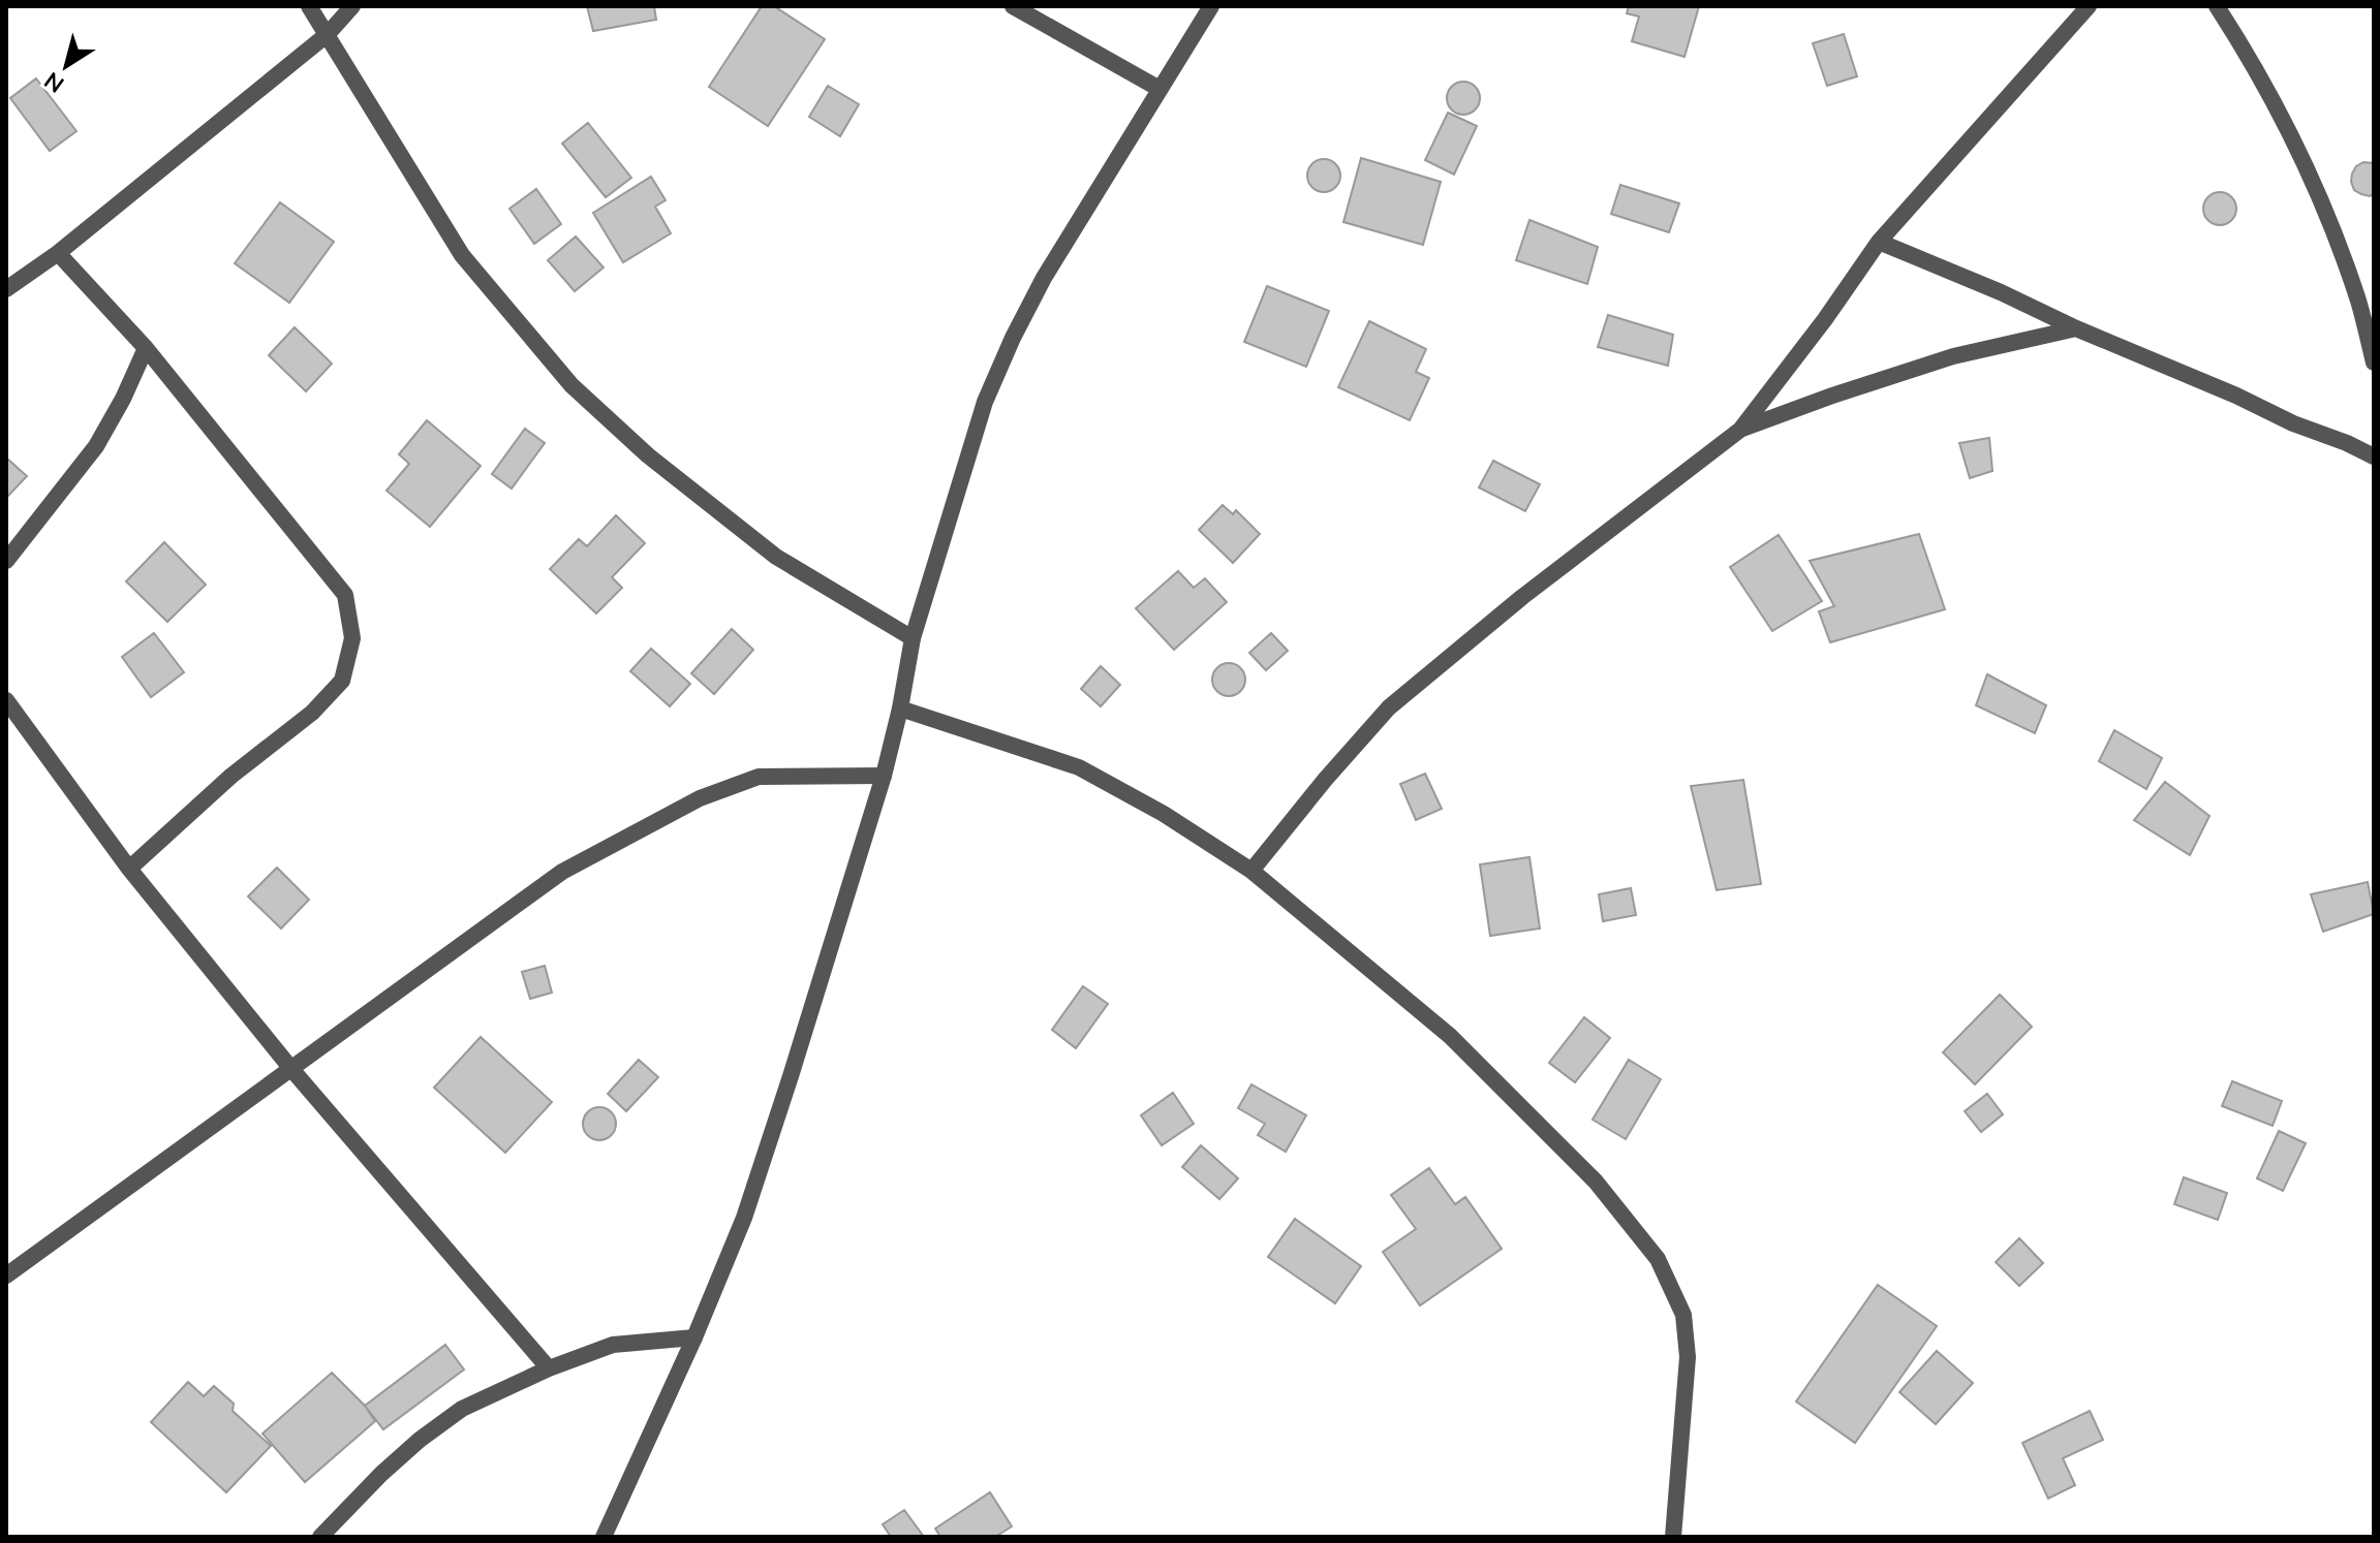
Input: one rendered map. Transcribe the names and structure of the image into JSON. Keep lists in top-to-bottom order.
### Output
{
  "north": "bottom left"
}
